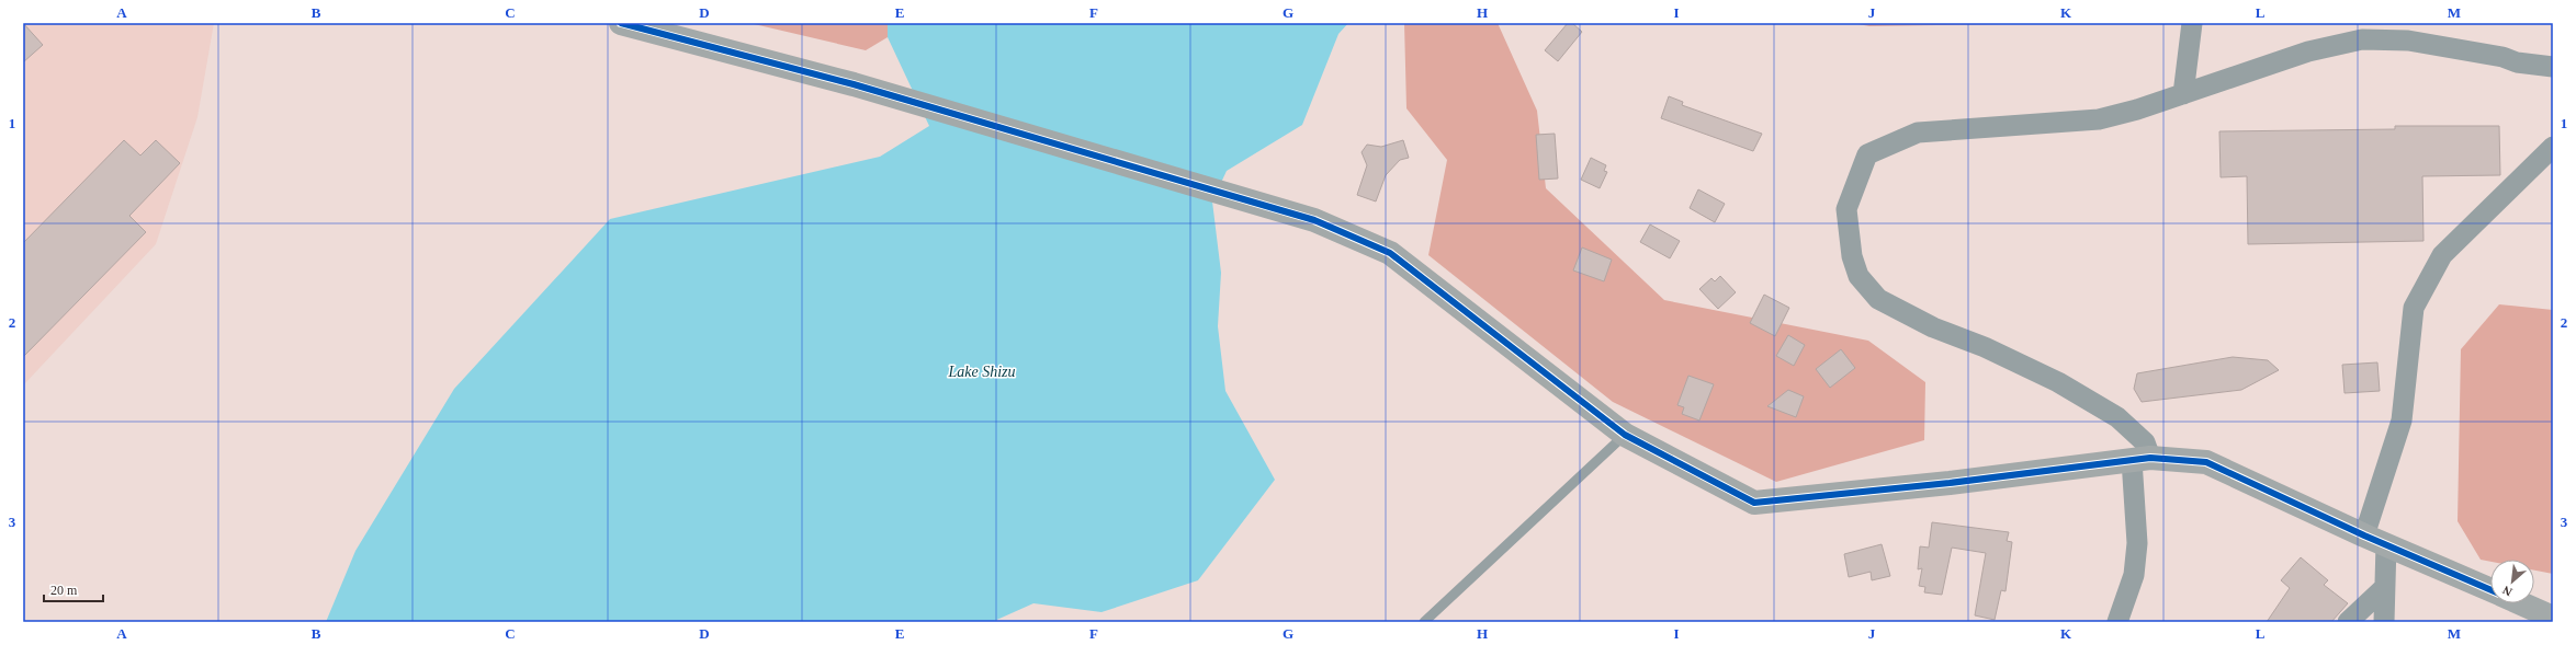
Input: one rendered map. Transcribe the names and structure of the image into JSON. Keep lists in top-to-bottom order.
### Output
{
  "water": ["Lake Shizu"],
  "scale_bar": "20 m",
  "north": "bottom left",
  "grid": {
    "columns": [
      "A",
      "B",
      "C",
      "D",
      "E",
      "F",
      "G",
      "H",
      "I",
      "J",
      "K",
      "L",
      "M"
    ],
    "rows": ["1", "2", "3"]
  }
}
